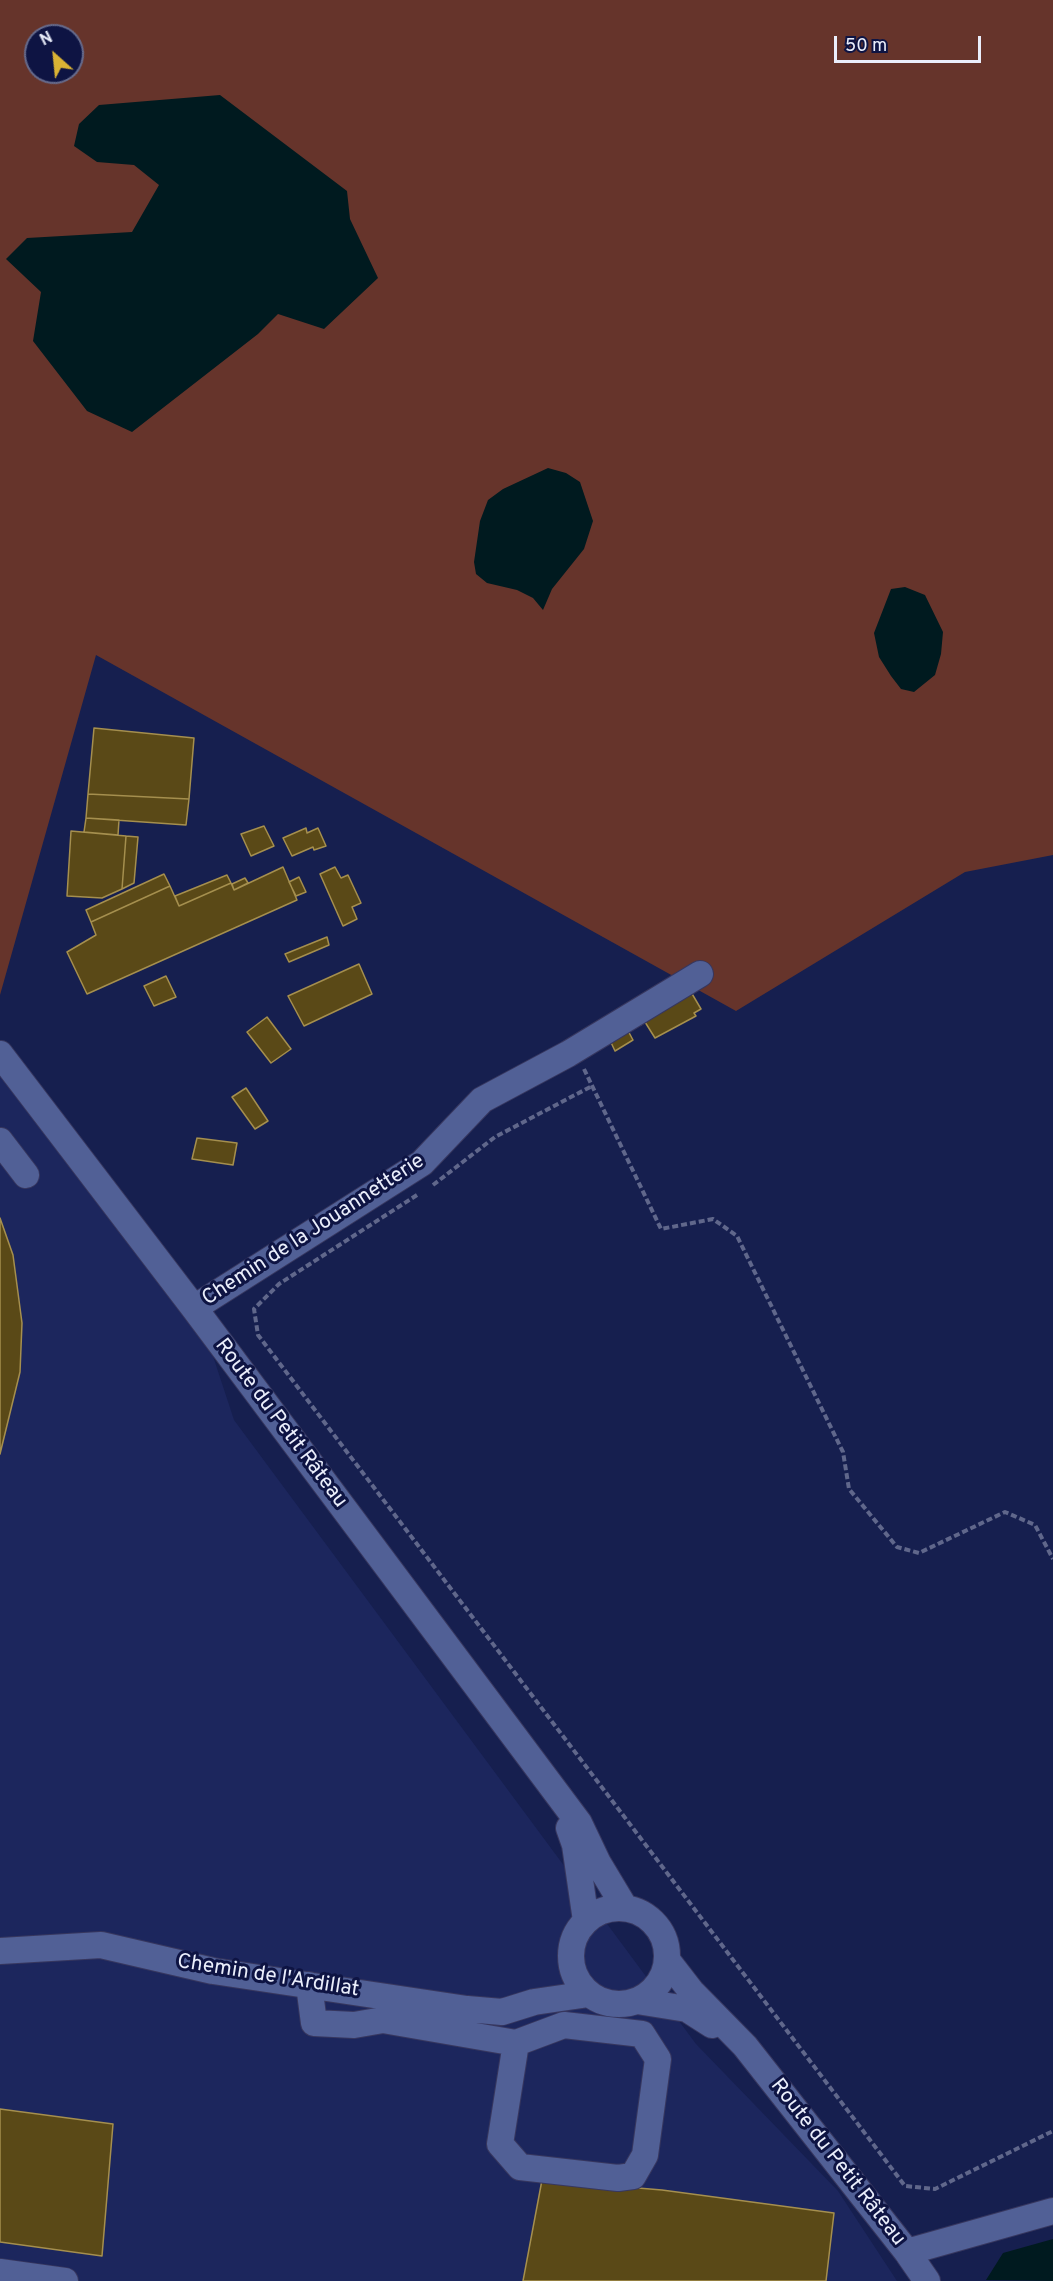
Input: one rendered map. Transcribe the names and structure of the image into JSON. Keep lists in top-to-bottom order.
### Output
{
  "streets": {
    "street": ["Chemin de la Jouannetterie", "Route du Petit Râteau", "Chemin de l'Ardillat"]
  },
  "crossings": [
    ["Chemin de la Jouannetterie", "Route du Petit Râteau"],
    ["Route du Petit Râteau", "Chemin de l'Ardillat"]
  ],
  "scale_bar": "50 m",
  "north": "top left"
}
